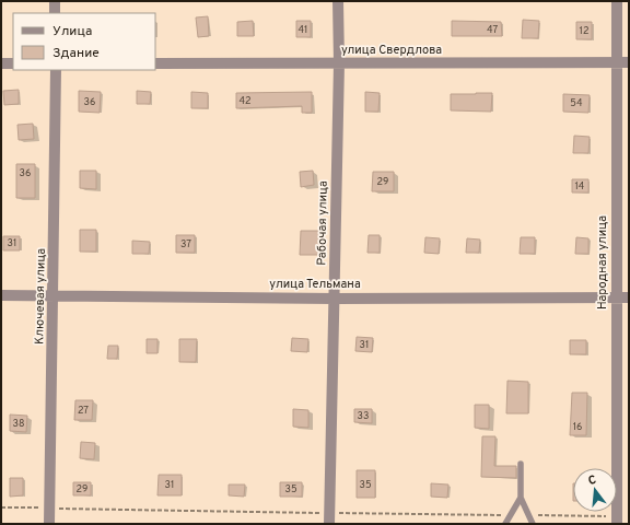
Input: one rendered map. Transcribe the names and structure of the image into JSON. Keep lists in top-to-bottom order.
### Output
{
  "streets": {
    "street": [
      "улица Свердлова",
      "Рабочая улица",
      "Народная улица",
      "улица Тельмана",
      "Ключевая улица"
    ]
  },
  "crossings": [
    ["улица Свердлова", "Рабочая улица"],
    ["улица Свердлова", "Народная улица"],
    ["Рабочая улица", "улица Тельмана"],
    ["Народная улица", "улица Тельмана"],
    ["улица Тельмана", "Ключевая улица"]
  ],
  "house_numbers": [
    "41",
    "47",
    "12",
    "42",
    "36",
    "54",
    "36",
    "29",
    "14",
    "31",
    "37",
    "31",
    "27",
    "33",
    "38",
    "16",
    "31",
    "35",
    "29",
    "35"
  ],
  "legend": ["Улица", "Здание"],
  "north": "top"
}
